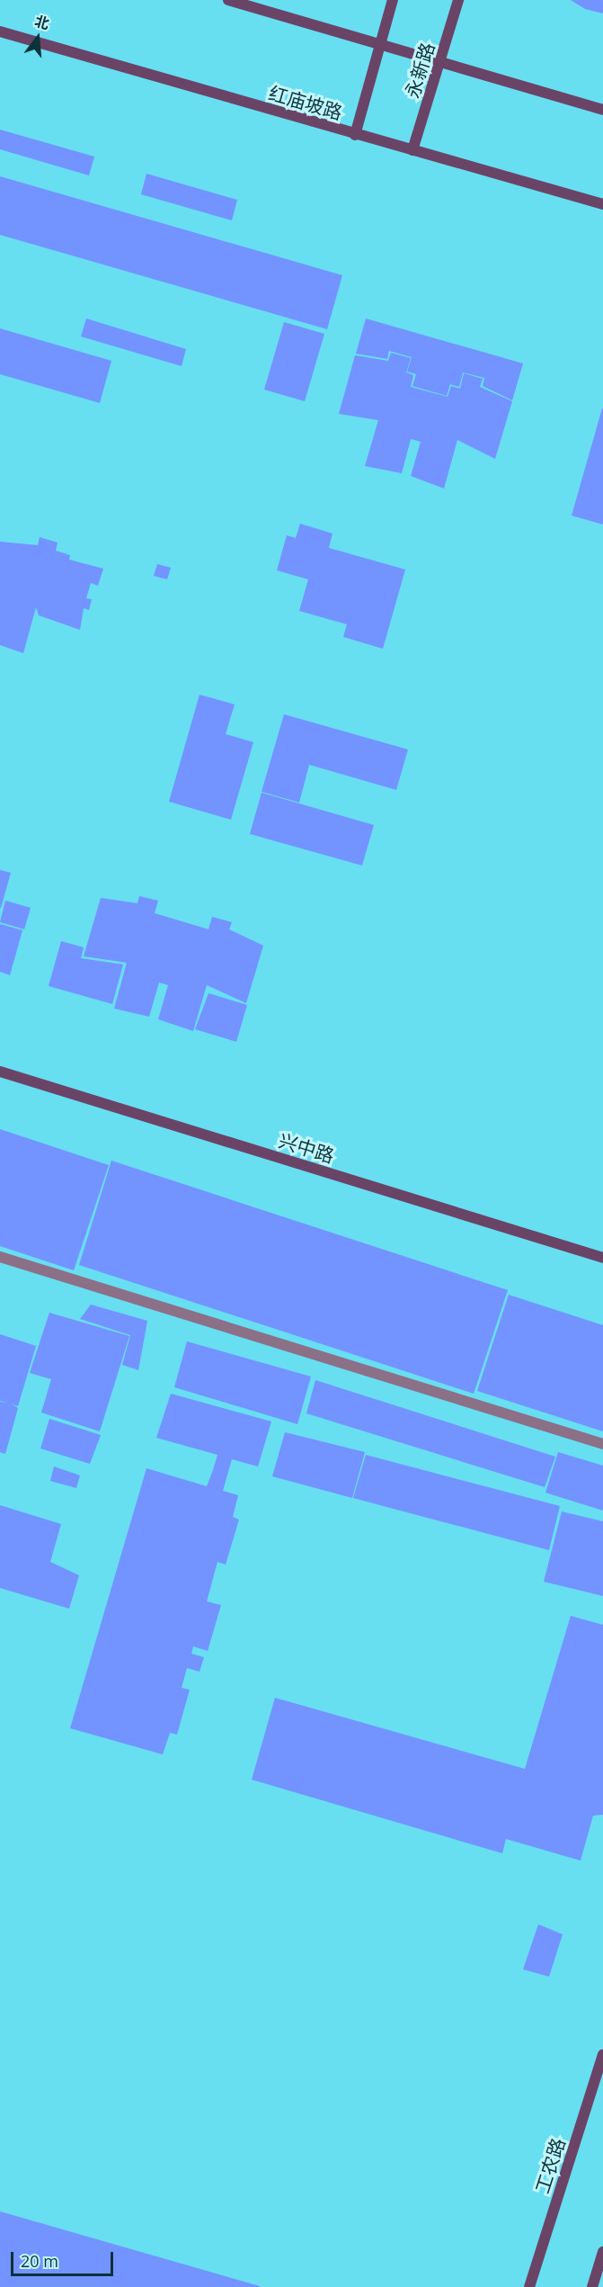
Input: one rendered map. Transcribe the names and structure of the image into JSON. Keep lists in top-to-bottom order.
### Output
{
  "streets": {
    "main road": [
      "永新路",
      "红庙坡路",
      "兴中路",
      "工农路"
    ]
  },
  "crossings": [
    ["永新路", "红庙坡路"]
  ],
  "scale_bar": "20 m",
  "north": "top"
}
